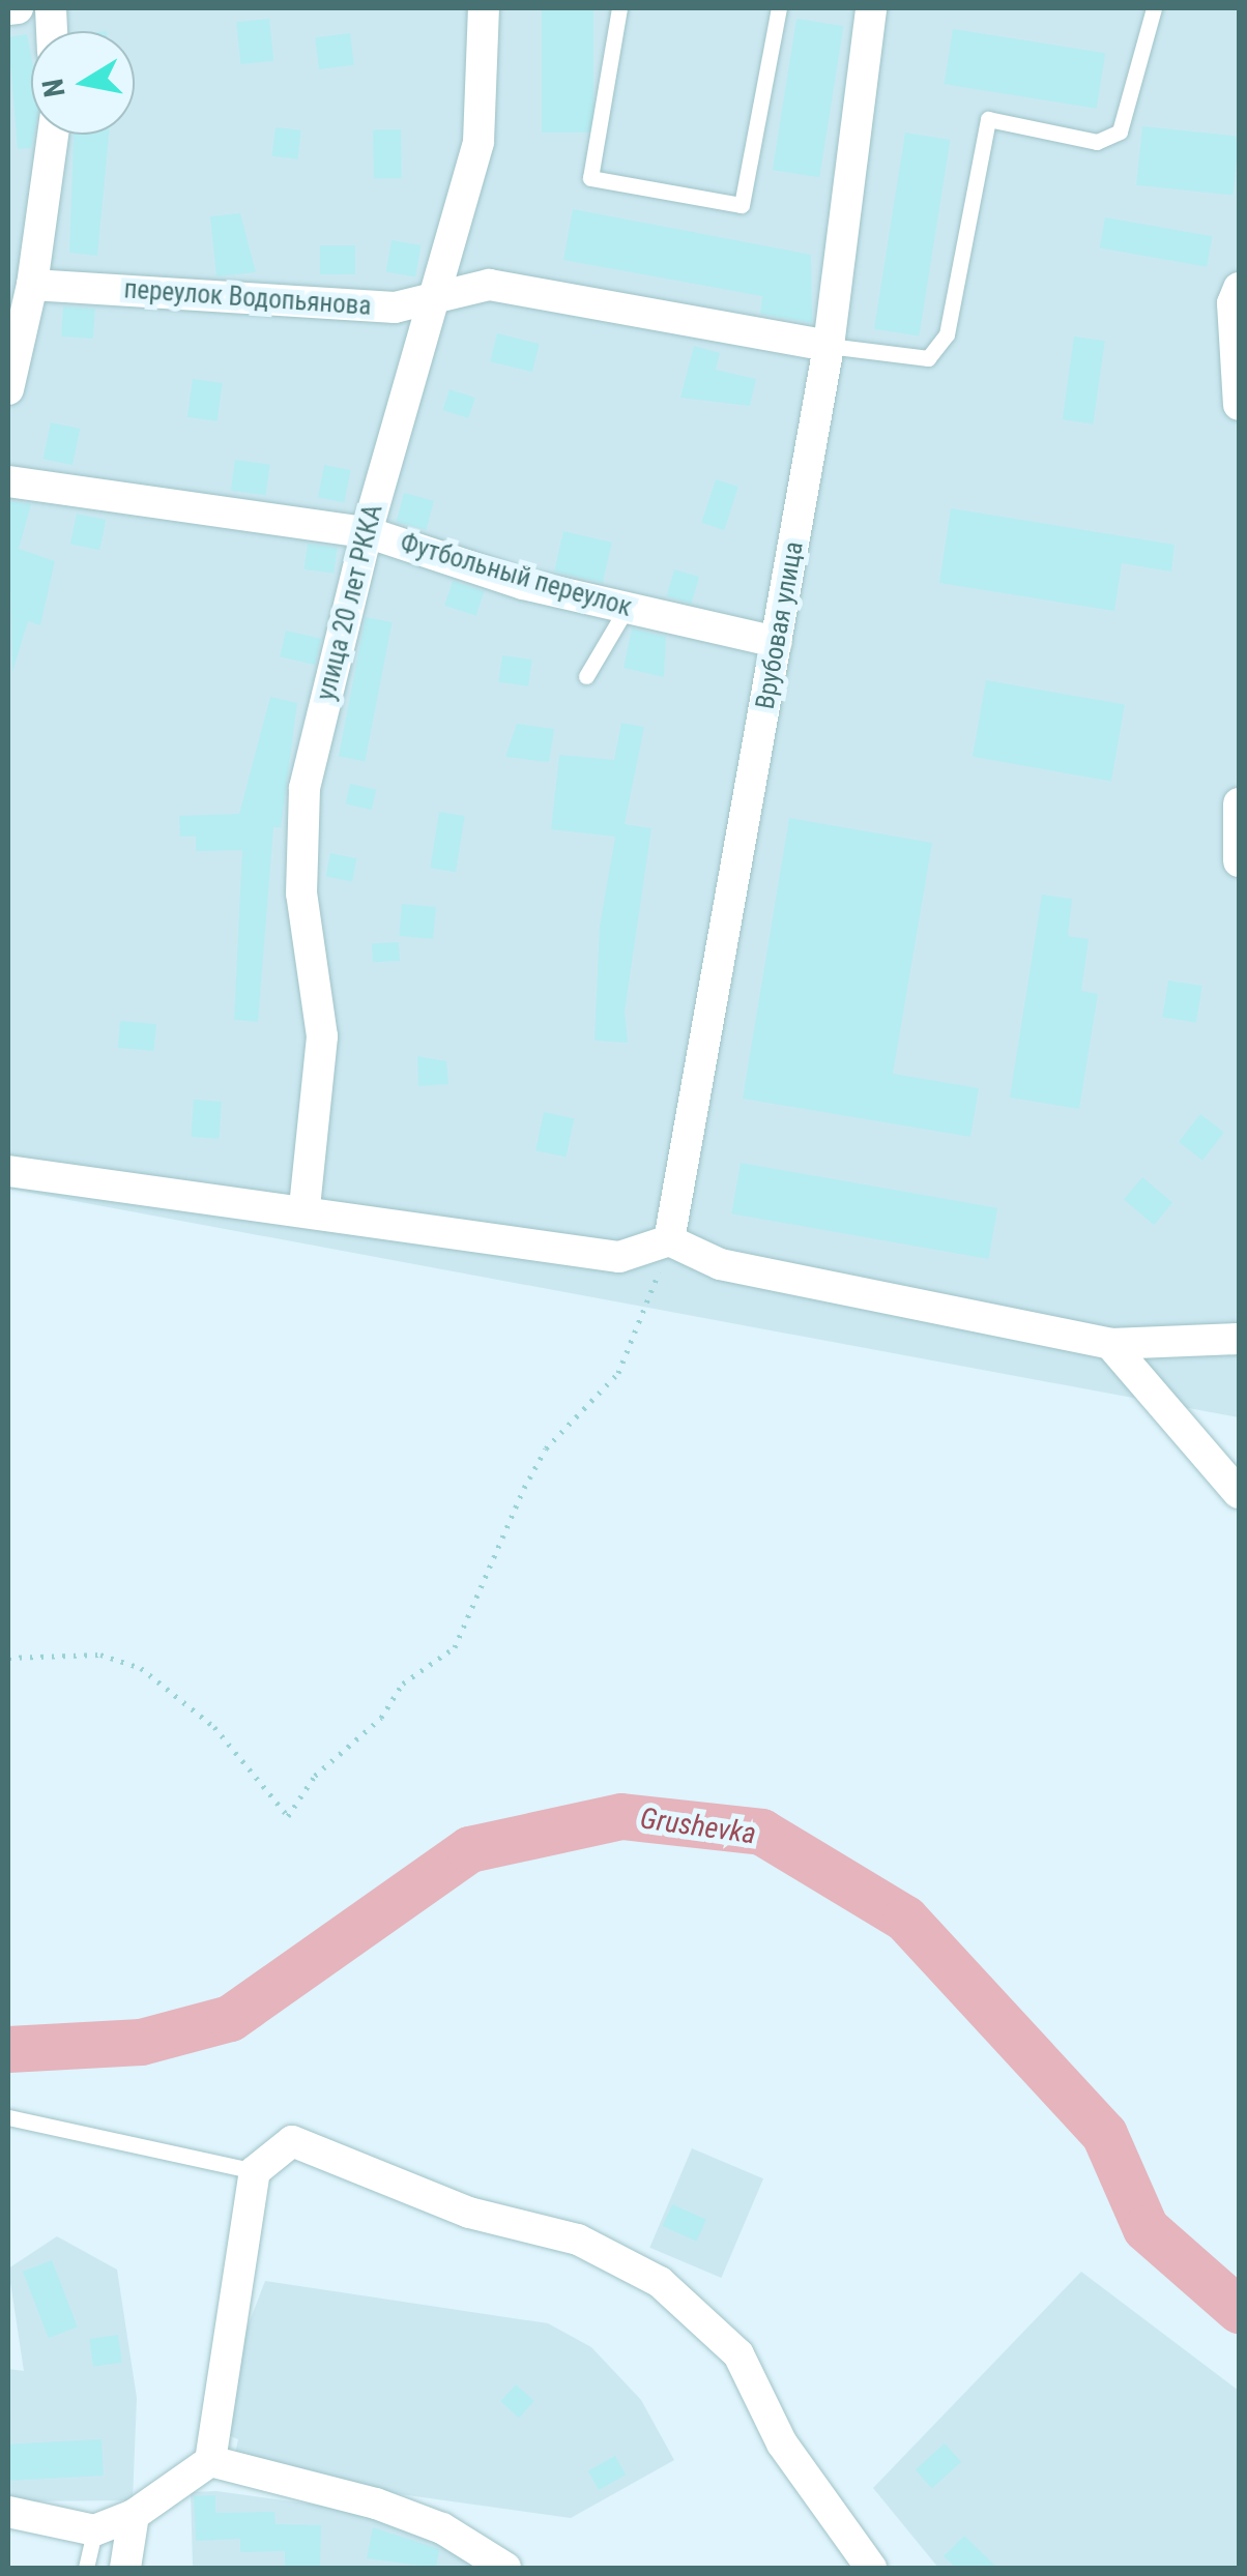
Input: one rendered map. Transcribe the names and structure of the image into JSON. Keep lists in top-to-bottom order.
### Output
{
  "streets": {
    "street": [
      "переулок Водопьянова",
      "Футбольный переулок",
      "улица 20 лет РККА",
      "Врубовая улица"
    ]
  },
  "crossings": [
    ["переулок Водопьянова", "улица 20 лет РККА"],
    ["переулок Водопьянова", "Врубовая улица"],
    ["Футбольный переулок", "улица 20 лет РККА"],
    ["Футбольный переулок", "Врубовая улица"]
  ],
  "water": ["Grushevka"],
  "north": "left"
}
